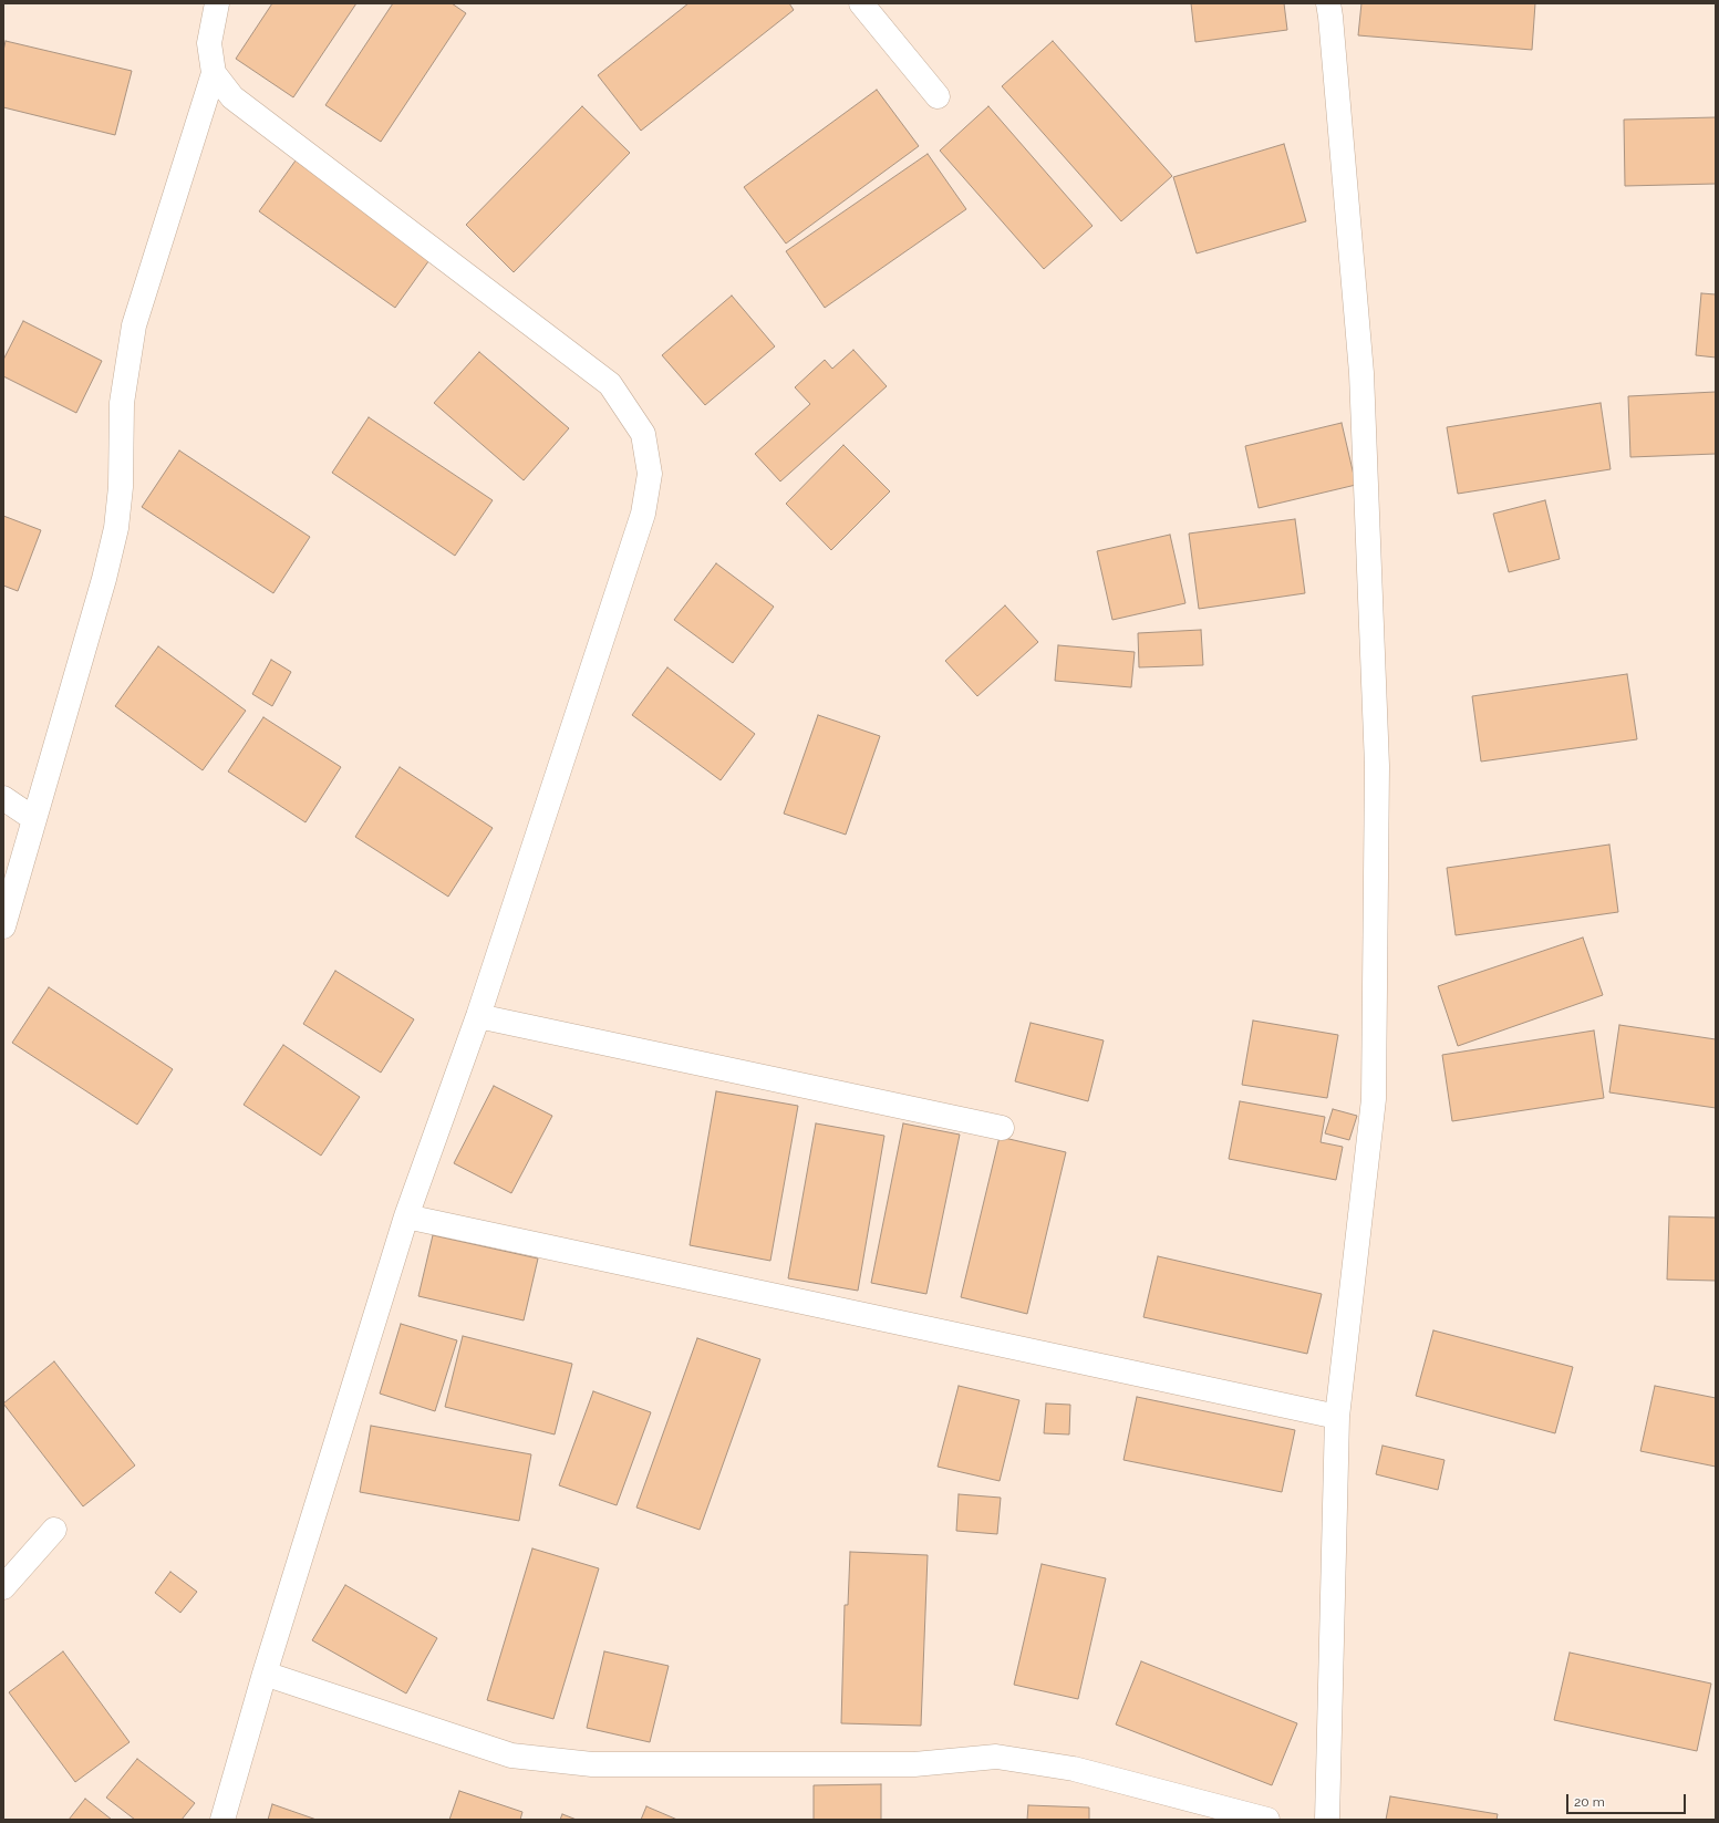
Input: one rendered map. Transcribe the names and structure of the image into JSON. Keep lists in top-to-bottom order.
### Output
{
  "scale_bar": "20 m"
}
